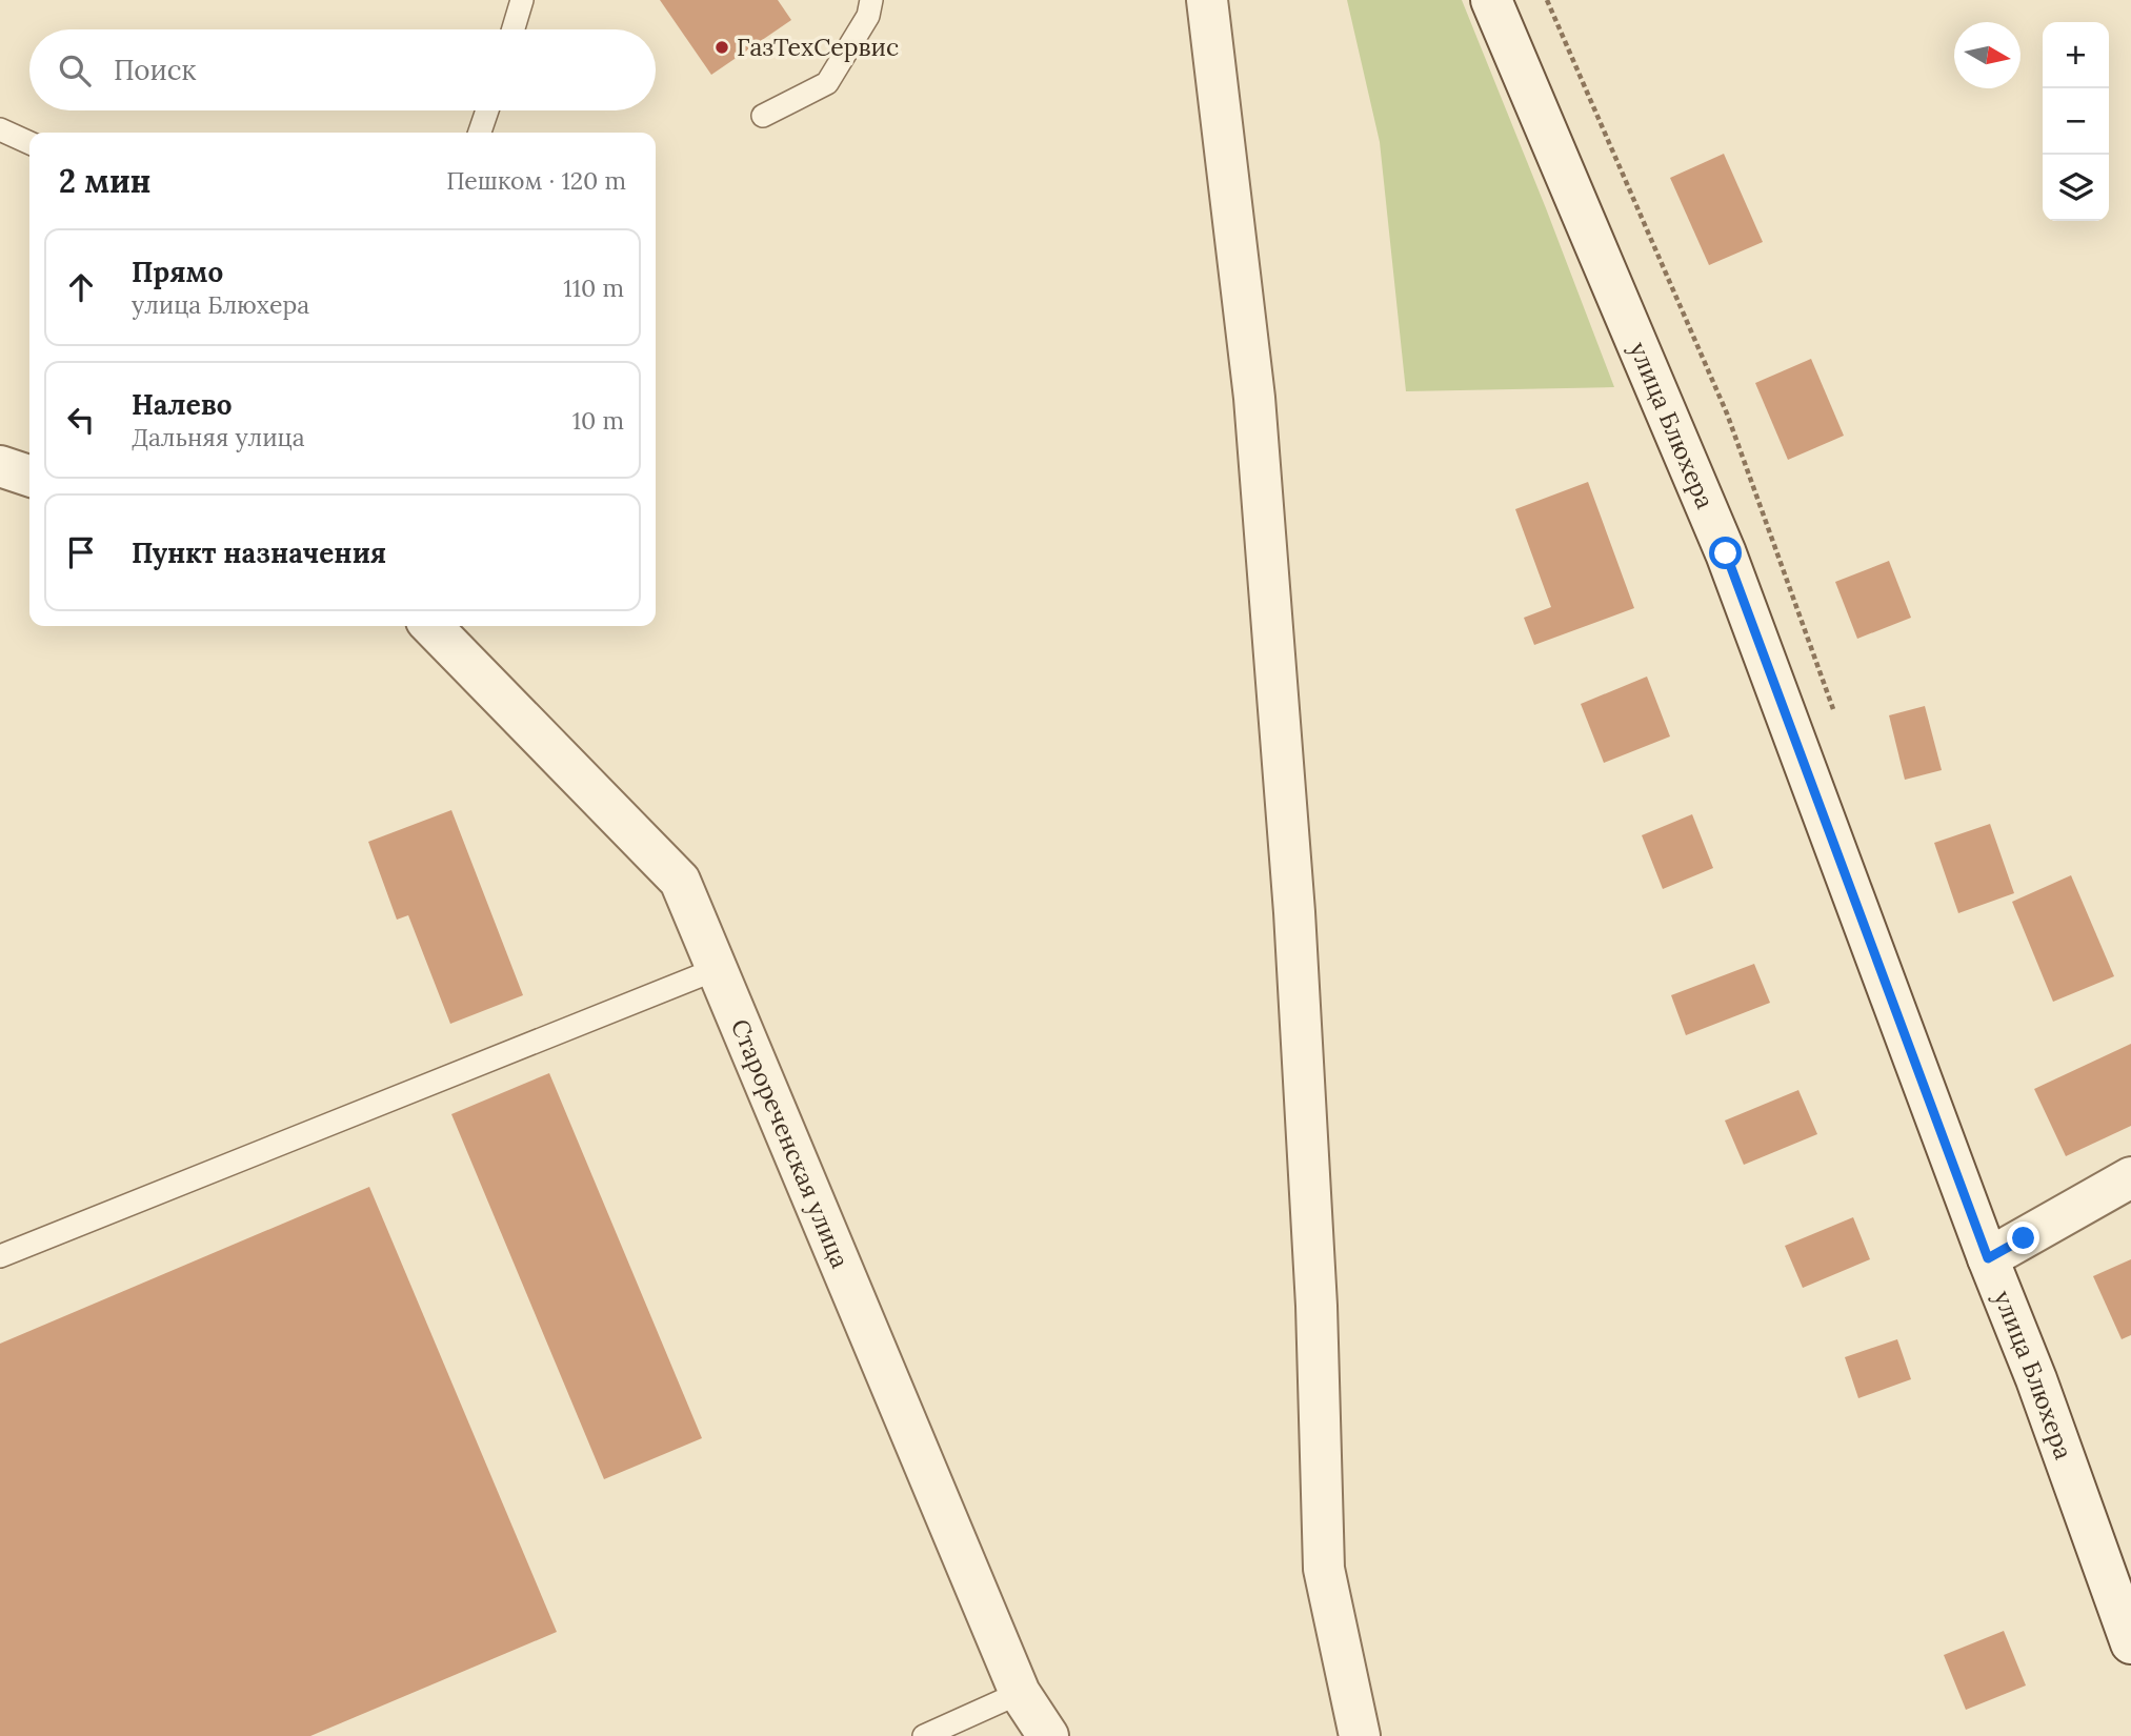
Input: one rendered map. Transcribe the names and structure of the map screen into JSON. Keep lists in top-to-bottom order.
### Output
{
  "streets": {
    "street": ["улица Блюхера", "Старореченская улица"]
  },
  "places": ["ГазТехСервис"],
  "north": "right",
  "page": {
    "map_buttons": ["+", "−"],
    "search": "Поиск",
    "heading": ["2 мин", "Пешком · 120 m"],
    "list": [
      ["Прямо", "улица Блюхера", "110 m"],
      ["Налево", "Дальняя улица", "10 m"],
      "Пункт назначения"
    ]
  }
}
